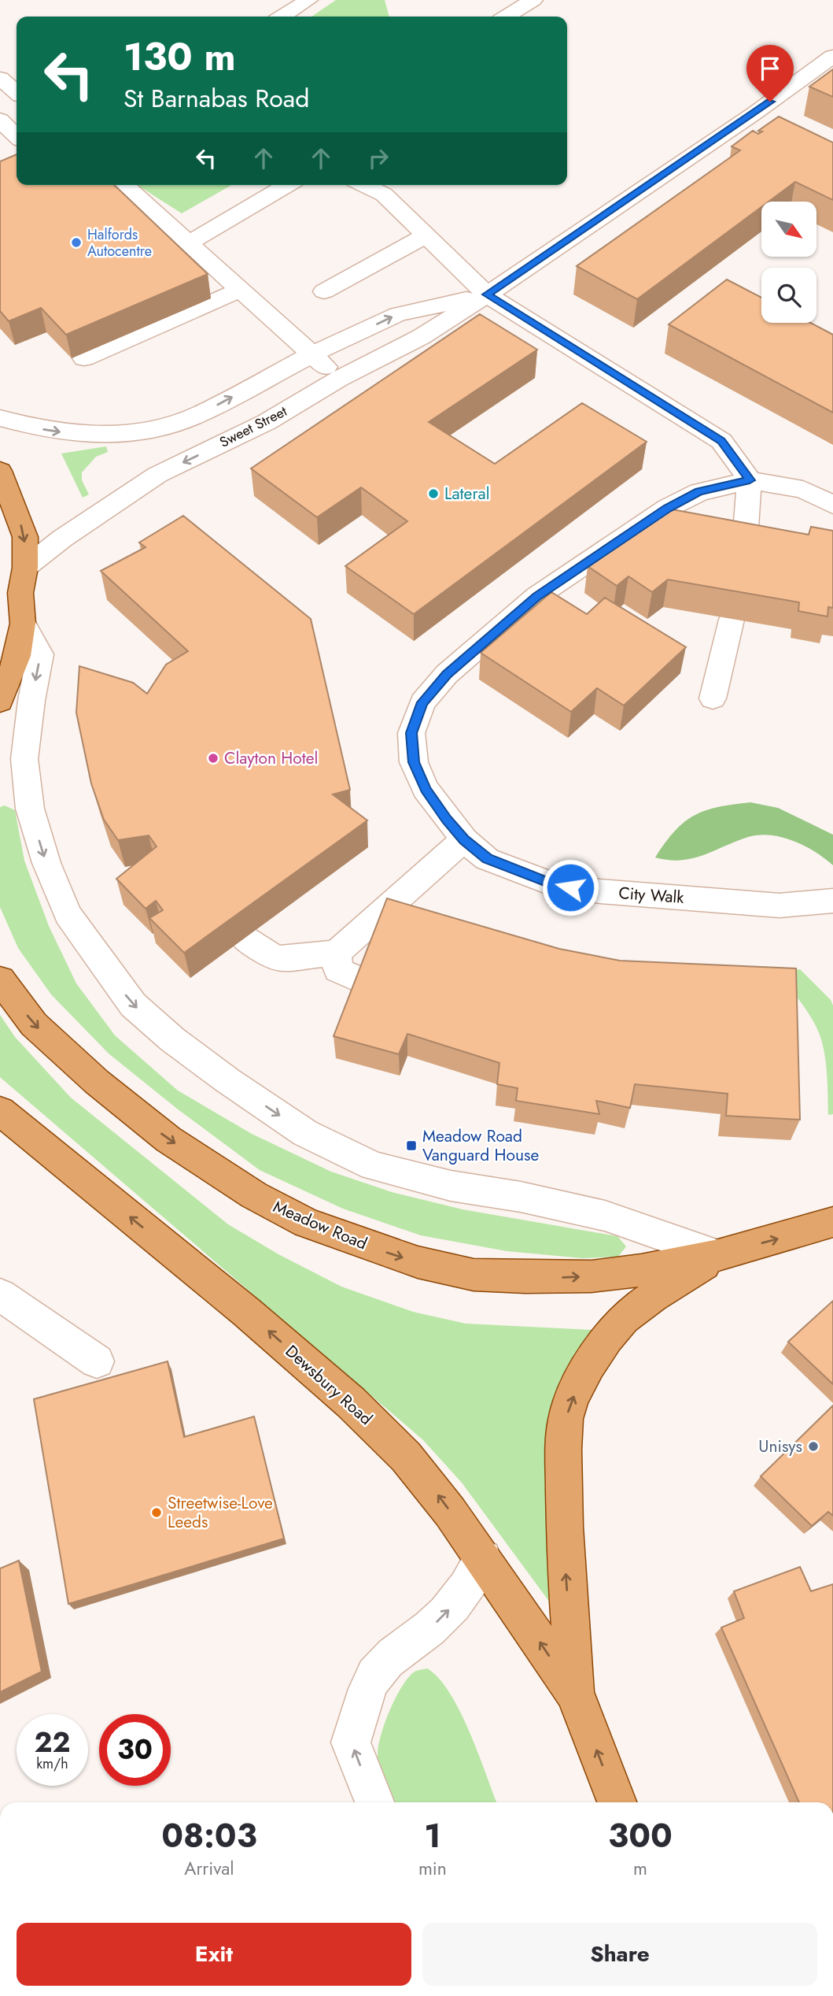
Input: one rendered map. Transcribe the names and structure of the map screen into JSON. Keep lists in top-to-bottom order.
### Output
{
  "streets": {
    "main road": ["Meadow Road", "Dewsbury Road"],
    "street": ["Sweet Street", "City Walk"]
  },
  "one_way": ["Meadow Road", "Dewsbury Road"],
  "places": {
    "other": [
      "Halfords Autocentre",
      "Lateral",
      "Clayton Hotel",
      "Unisys",
      "Streetwise-Love Leeds"
    ],
    "transit": ["Meadow Road Vanguard House"]
  },
  "north": "bottom right",
  "page": {
    "turn": ["130 m", "St Barnabas Road"],
    "speed": "22 km/h",
    "limit": "30",
    "eta": [
      "08:03",
      "Arrival",
      "1",
      "min",
      "300",
      "m"
    ],
    "buttons": ["Exit", "Share"]
  }
}
